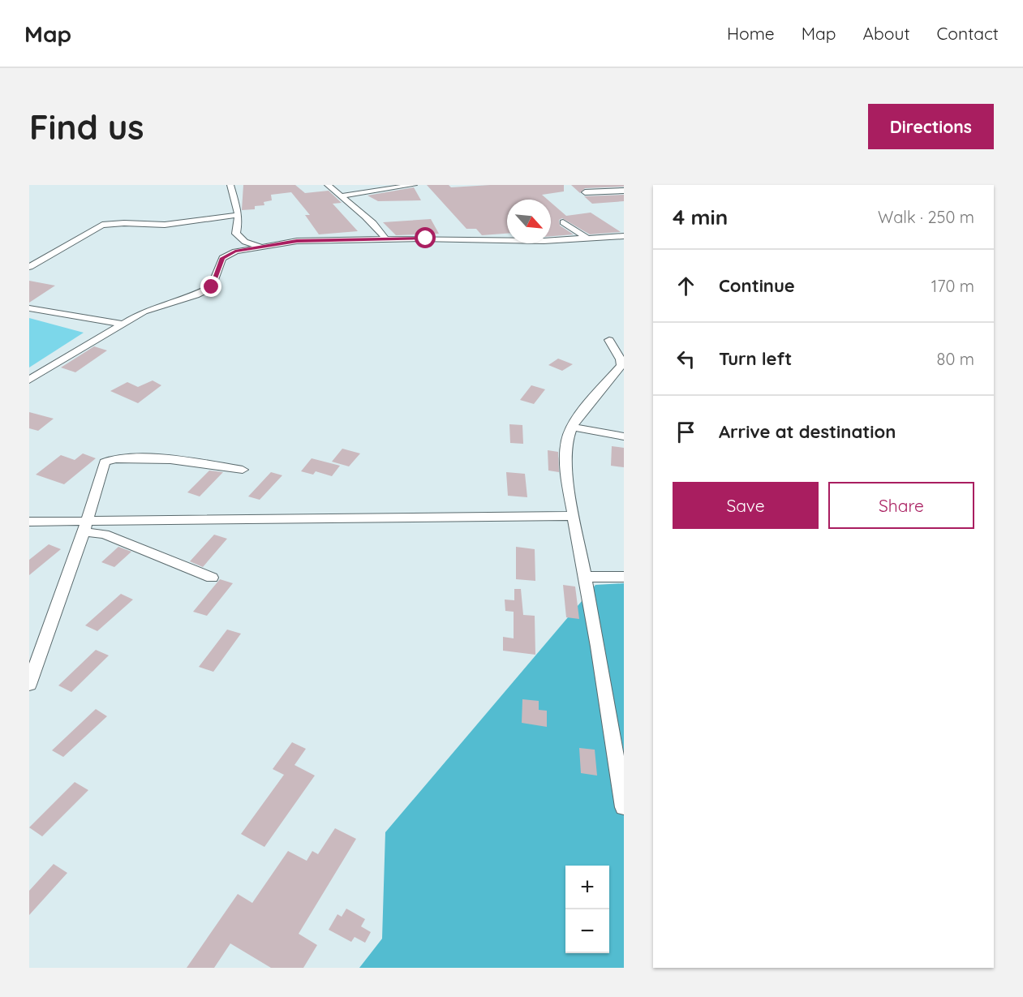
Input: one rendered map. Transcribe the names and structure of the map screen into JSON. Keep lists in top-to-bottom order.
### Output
{
  "north": "bottom right",
  "page": {
    "header": "Map",
    "nav": [
      "Home",
      "Map",
      "About",
      "Contact"
    ],
    "buttons": [
      "Directions",
      ["Save", "Share"]
    ],
    "title": "Find us",
    "heading": ["4 min", "Walk · 250 m"],
    "list": [
      ["Continue", "170 m"],
      ["Turn left", "80 m"],
      "Arrive at destination"
    ],
    "map_buttons": ["+", "−"]
  }
}
